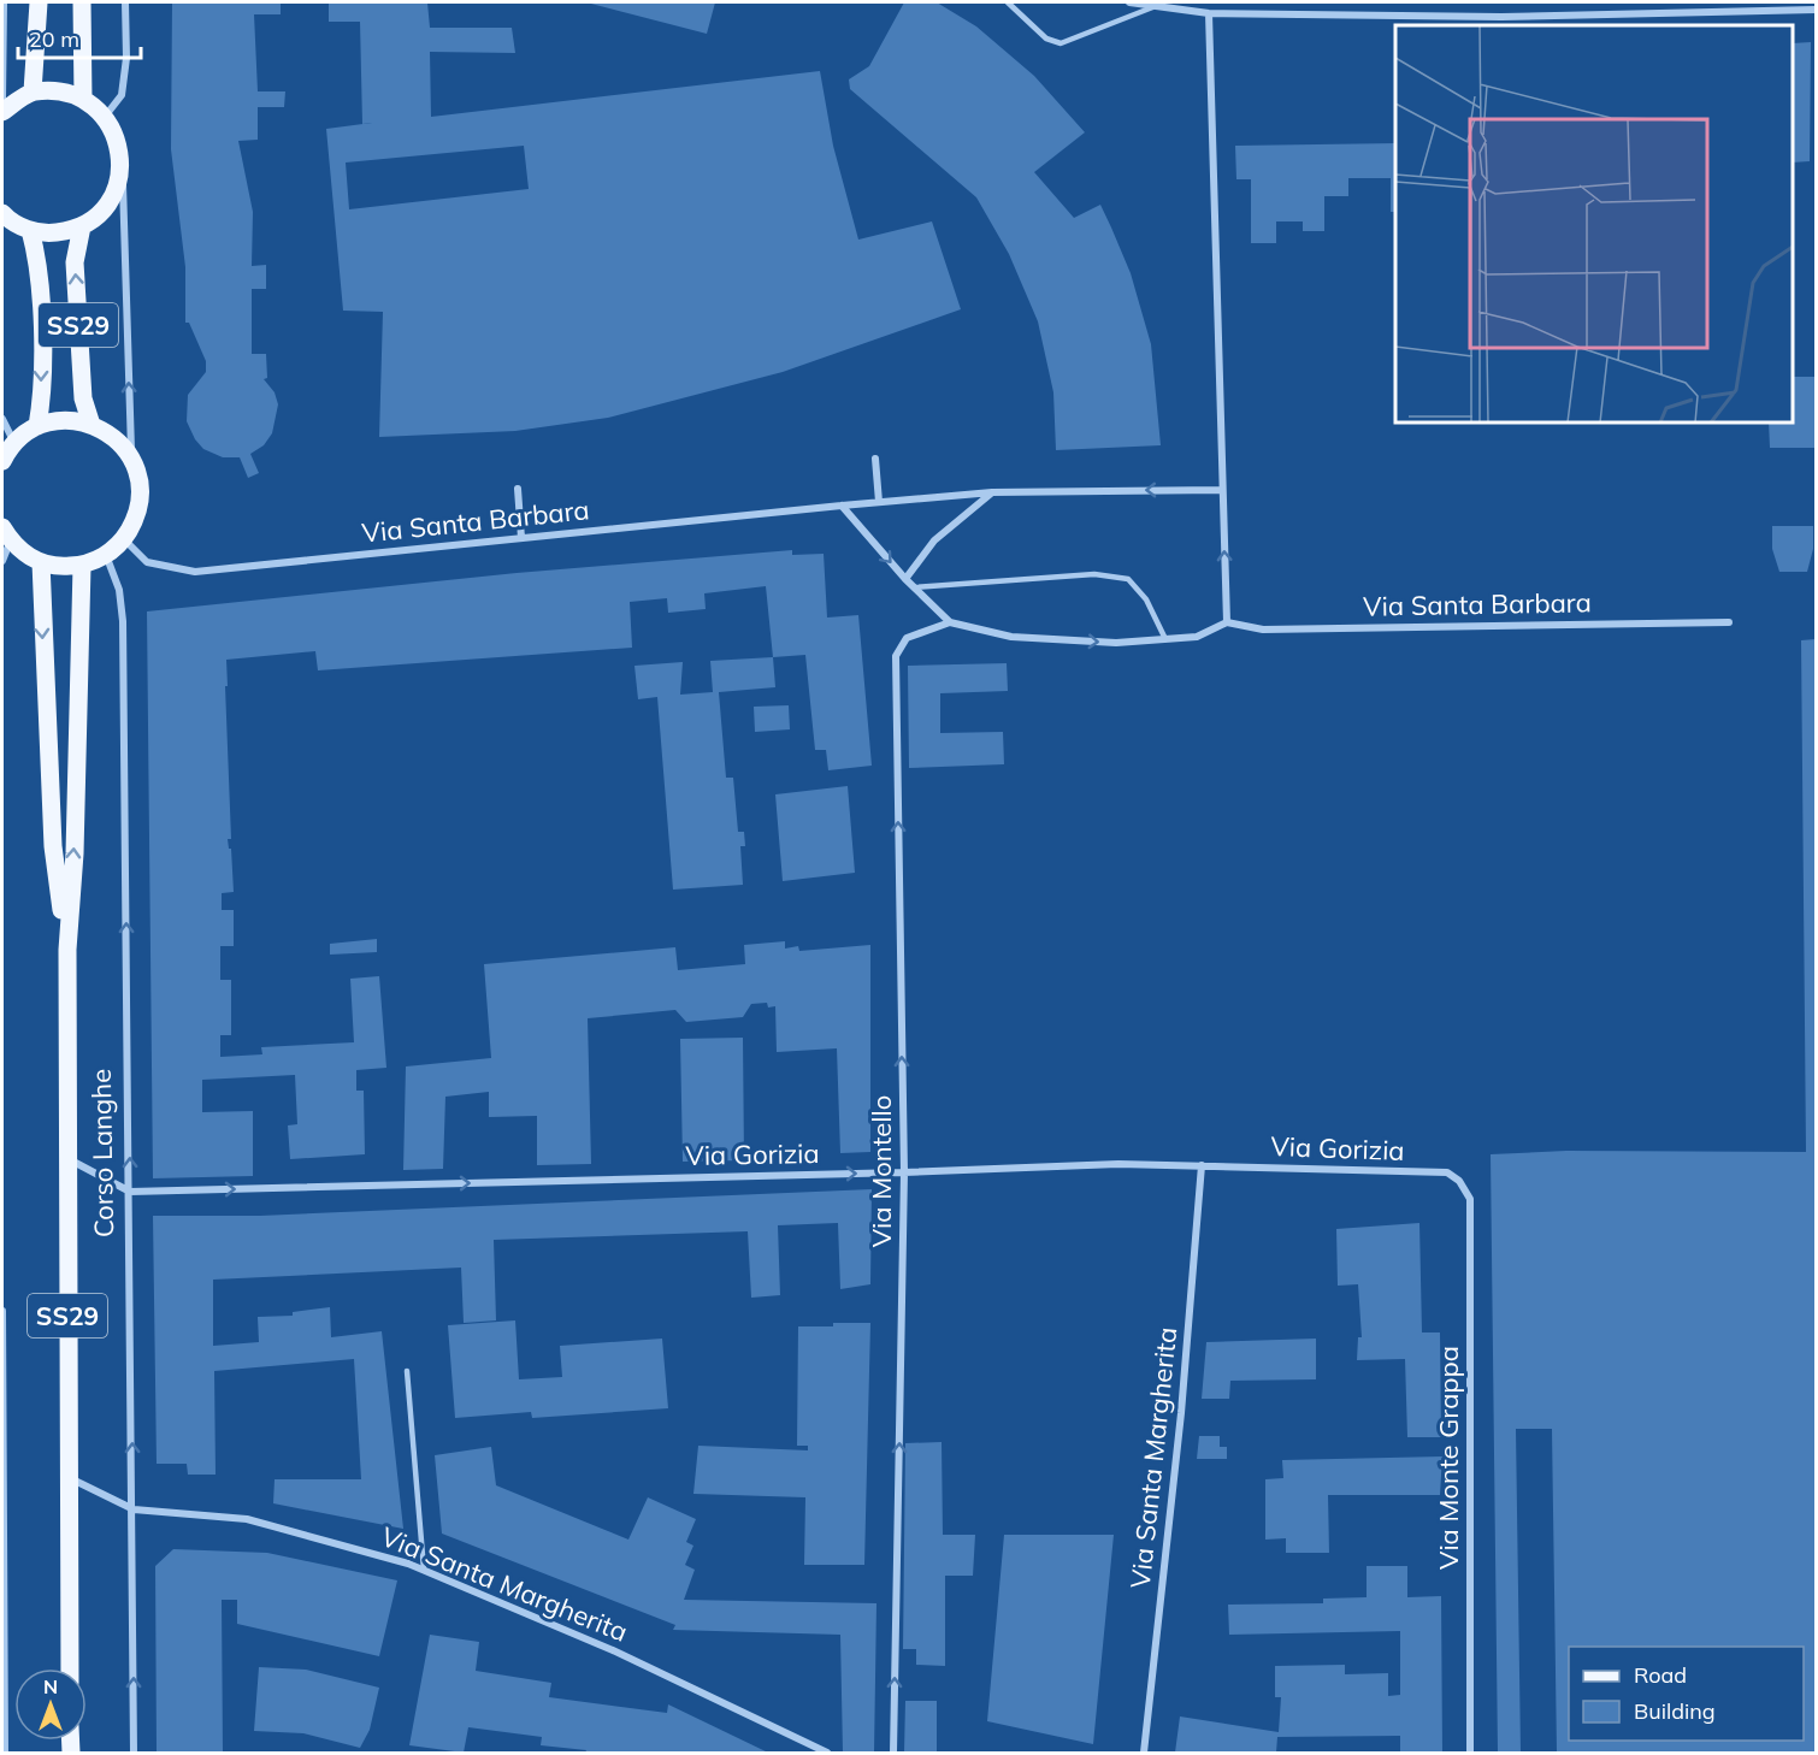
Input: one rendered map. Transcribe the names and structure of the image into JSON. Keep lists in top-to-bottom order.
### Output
{
  "streets": {
    "main road": ["SS29", "Corso Langhe"],
    "street": [
      "Via Santa Barbara",
      "Via Gorizia",
      "Via Montello",
      "Via Santa Margherita",
      "Via Monte Grappa"
    ]
  },
  "crossings": [
    ["Via Gorizia", "Corso Langhe"],
    ["Via Gorizia", "Via Montello"],
    ["Via Gorizia", "Via Santa Margherita"],
    ["Via Gorizia", "Via Monte Grappa"],
    ["Corso Langhe", "Via Santa Margherita"]
  ],
  "one_way": ["Via Gorizia", "Via Montello"],
  "legend": ["Road", "Building"],
  "scale_bar": "20 m",
  "north": "top"
}
